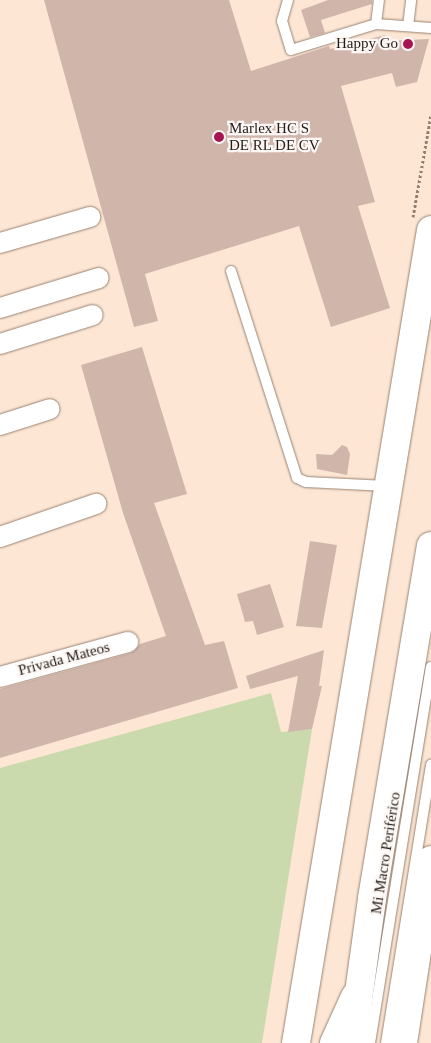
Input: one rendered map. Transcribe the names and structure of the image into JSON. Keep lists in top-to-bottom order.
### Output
{
  "streets": {
    "street": ["Privada Mateos"],
    "lane": ["Mi Macro Periférico"]
  },
  "places": ["Happy Go", "Marlex HC S DE RL DE CV"]
}
